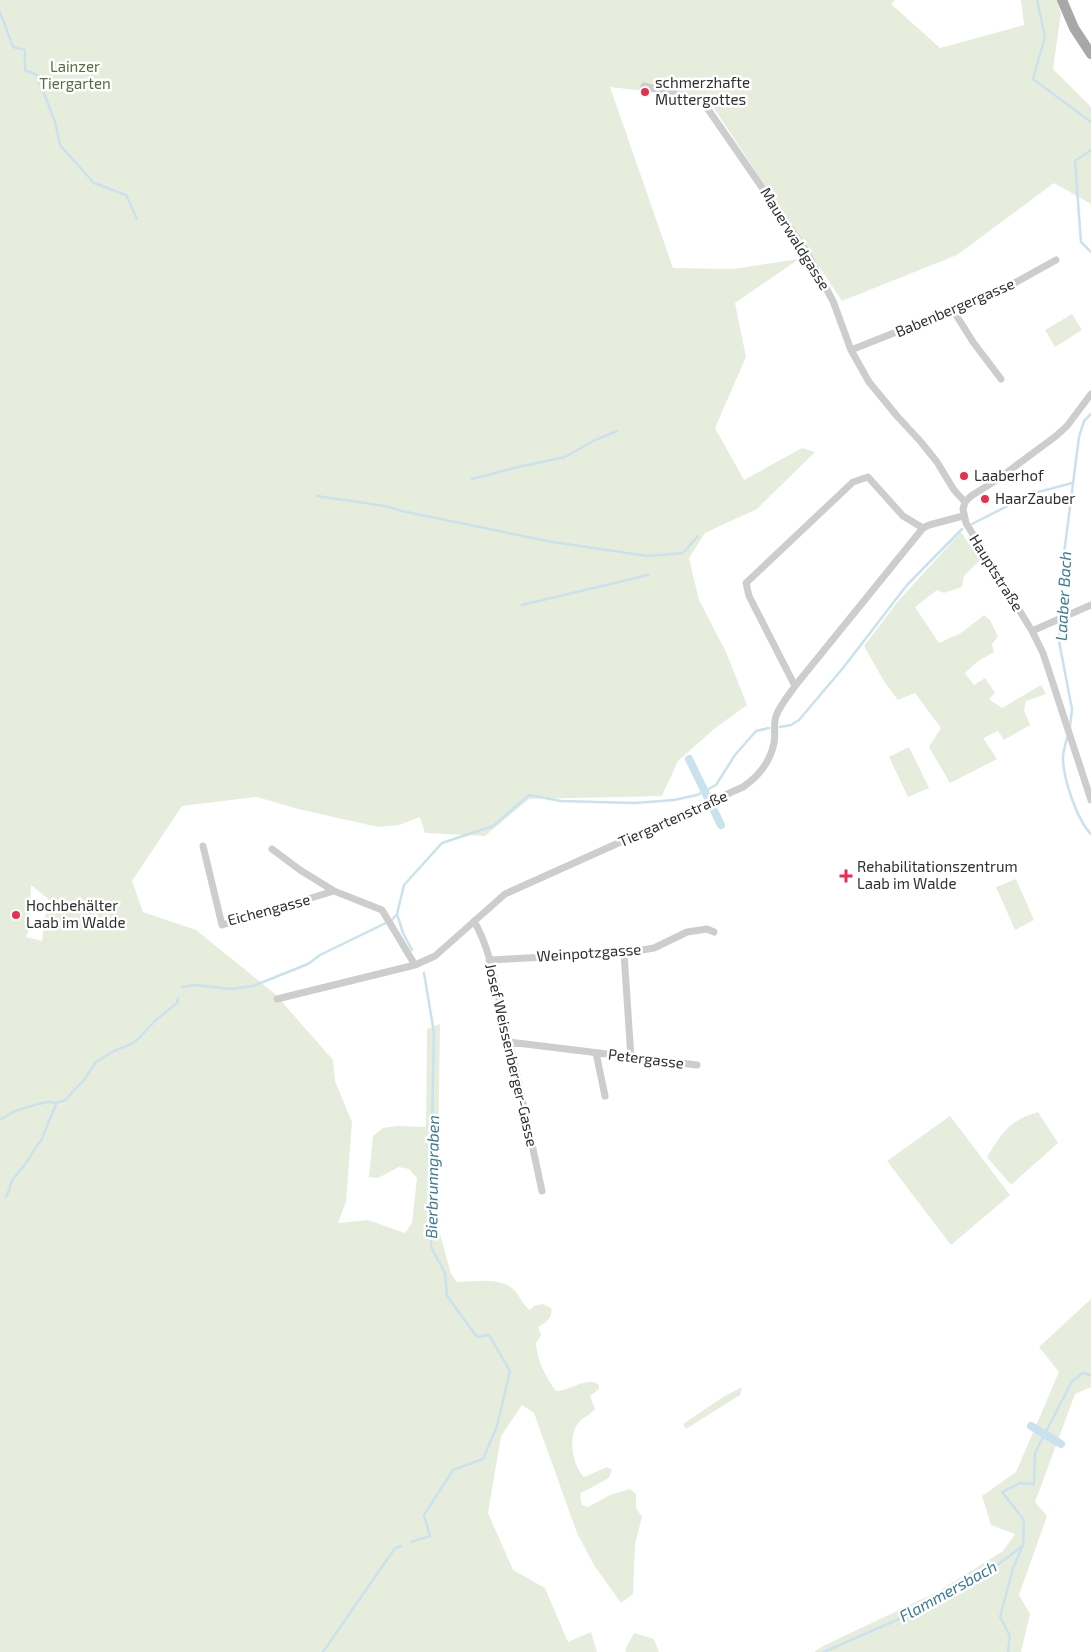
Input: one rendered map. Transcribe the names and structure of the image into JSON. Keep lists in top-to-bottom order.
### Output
{
  "streets": {
    "street": [
      "Mauerwaldgasse",
      "Babenbergergasse",
      "Hauptstraße",
      "Tiergartenstraße",
      "Eichengasse",
      "Weinpotzgasse",
      "Josef Weissenberger-Gasse",
      "Petergasse"
    ]
  },
  "crossings": [
    ["Mauerwaldgasse", "Babenbergergasse"],
    ["Mauerwaldgasse", "Hauptstraße"],
    ["Tiergartenstraße", "Josef Weissenberger-Gasse"],
    ["Weinpotzgasse", "Josef Weissenberger-Gasse"],
    ["Josef Weissenberger-Gasse", "Petergasse"]
  ],
  "water": ["Laaber Bach", "Bierbrunngraben", "Flammersbach"],
  "parks": ["Lainzer Tiergarten"],
  "places": {
    "other": [
      "schmerzhafte Muttergottes",
      "Laaberhof",
      "HaarZauber",
      "Hochbehälter Laab im Walde"
    ],
    "health": ["Rehabilitationszentrum Laab im Walde"]
  }
}
